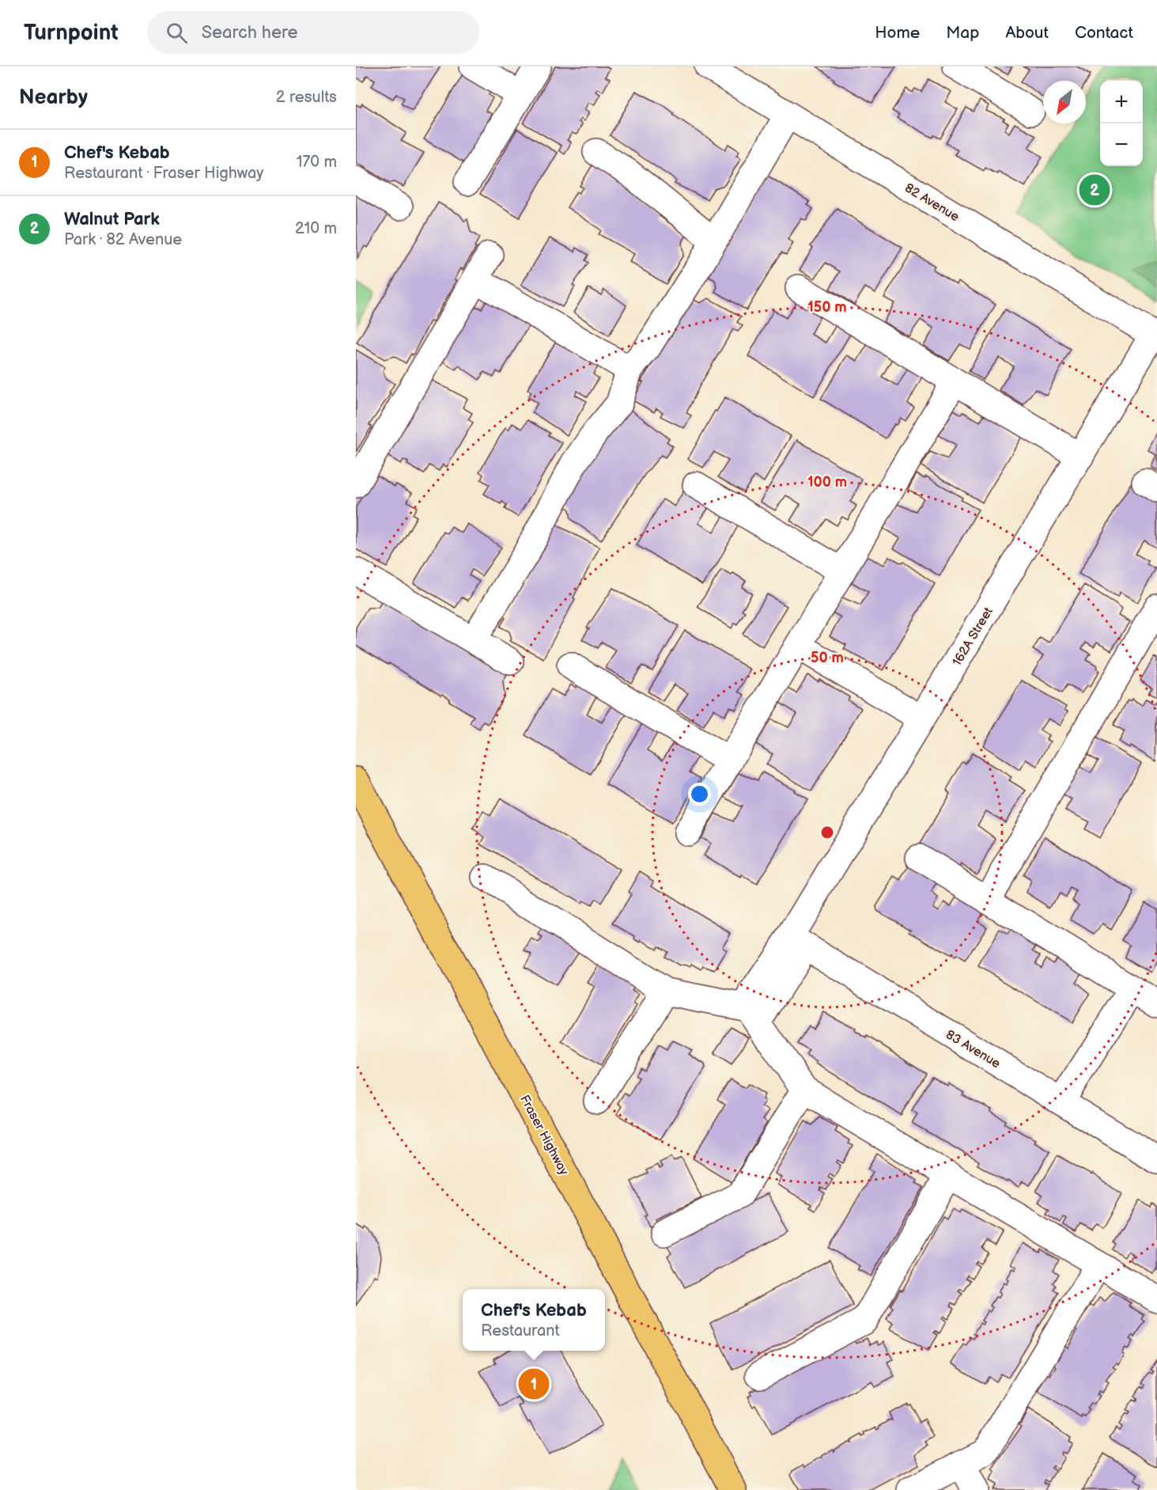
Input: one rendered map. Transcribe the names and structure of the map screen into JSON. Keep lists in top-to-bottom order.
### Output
{
  "streets": {
    "main road": ["Fraser Highway"],
    "street": ["82 Avenue", "162A Street", "83 Avenue"]
  },
  "crossings": [
    ["82 Avenue", "162A Street"],
    ["162A Street", "83 Avenue"]
  ],
  "north": "bottom left",
  "page": {
    "header": "Turnpoint",
    "search": "Search here",
    "nav": [
      "Home",
      "Map",
      "About",
      "Contact"
    ],
    "heading": ["Nearby", "2 results"],
    "map_buttons": ["+", "−"],
    "list": [
      {
        "mark": "1",
        "name": "Chef's Kebab",
        "note": "Restaurant · Fraser Highway",
        "value": "170 m"
      },
      {
        "mark": "2",
        "name": "Walnut Park",
        "note": "Park · 82 Avenue",
        "value": "210 m"
      }
    ],
    "pins": ["2", "1"],
    "popup": ["Chef's Kebab", "Restaurant"]
  },
  "rings": ["150 m", "100 m", "50 m"]
}
